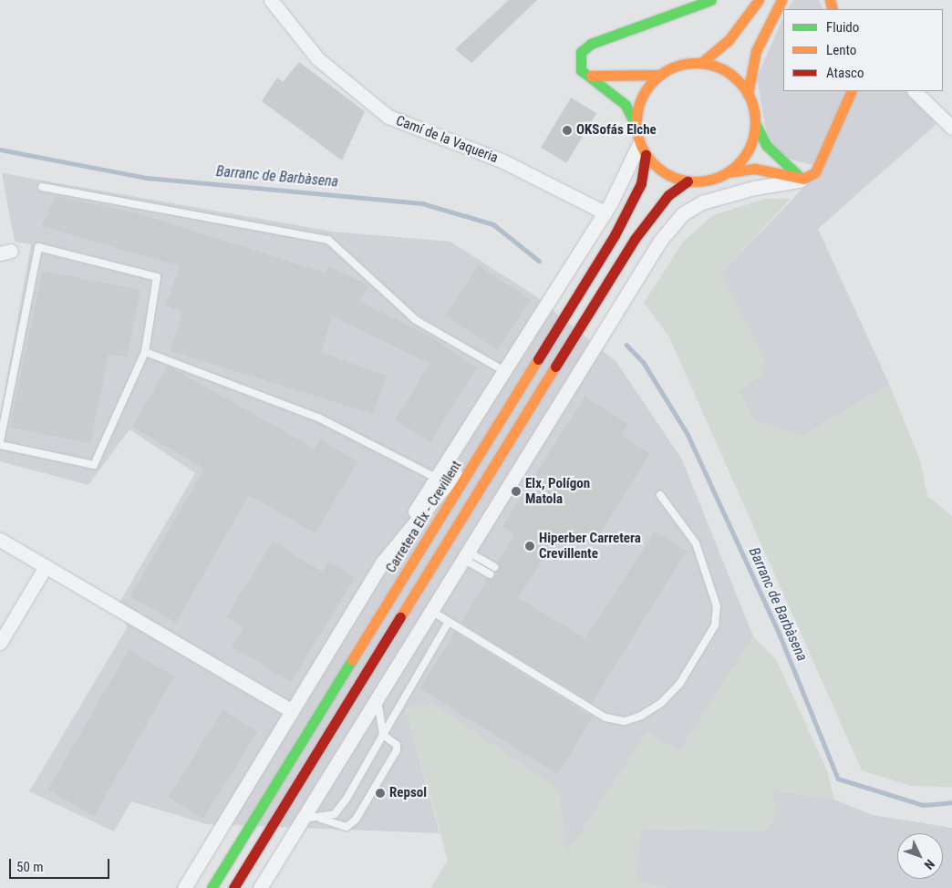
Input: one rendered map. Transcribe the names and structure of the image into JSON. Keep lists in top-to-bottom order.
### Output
{
  "streets": {
    "main road": ["Carretera Elx - Crevillent"],
    "street": ["Camí de la Vaqueria"]
  },
  "water": ["Barranc de Barbàsena"],
  "places": [
    "OKSofás Elche",
    "Elx, Polígon Matola",
    "Hiperber Carretera Crevillente",
    "Repsol"
  ],
  "legend": ["Fluido", "Lento", "Atasco"],
  "scale_bar": "50 m",
  "north": "bottom right"
}
